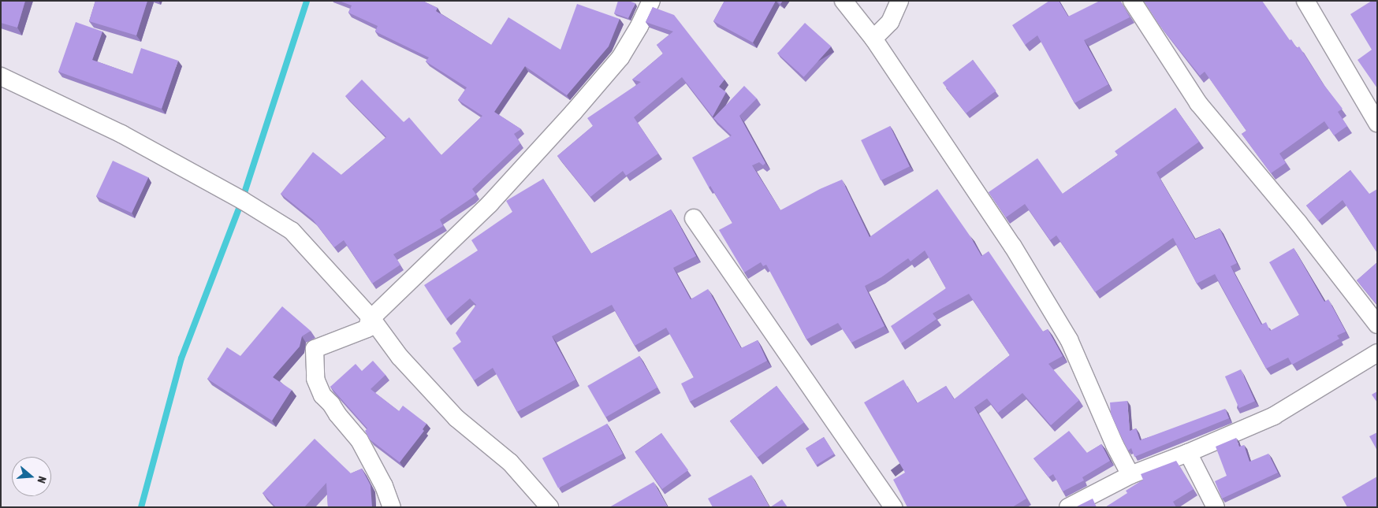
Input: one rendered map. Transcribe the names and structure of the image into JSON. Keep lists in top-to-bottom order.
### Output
{
  "north": "right"
}
